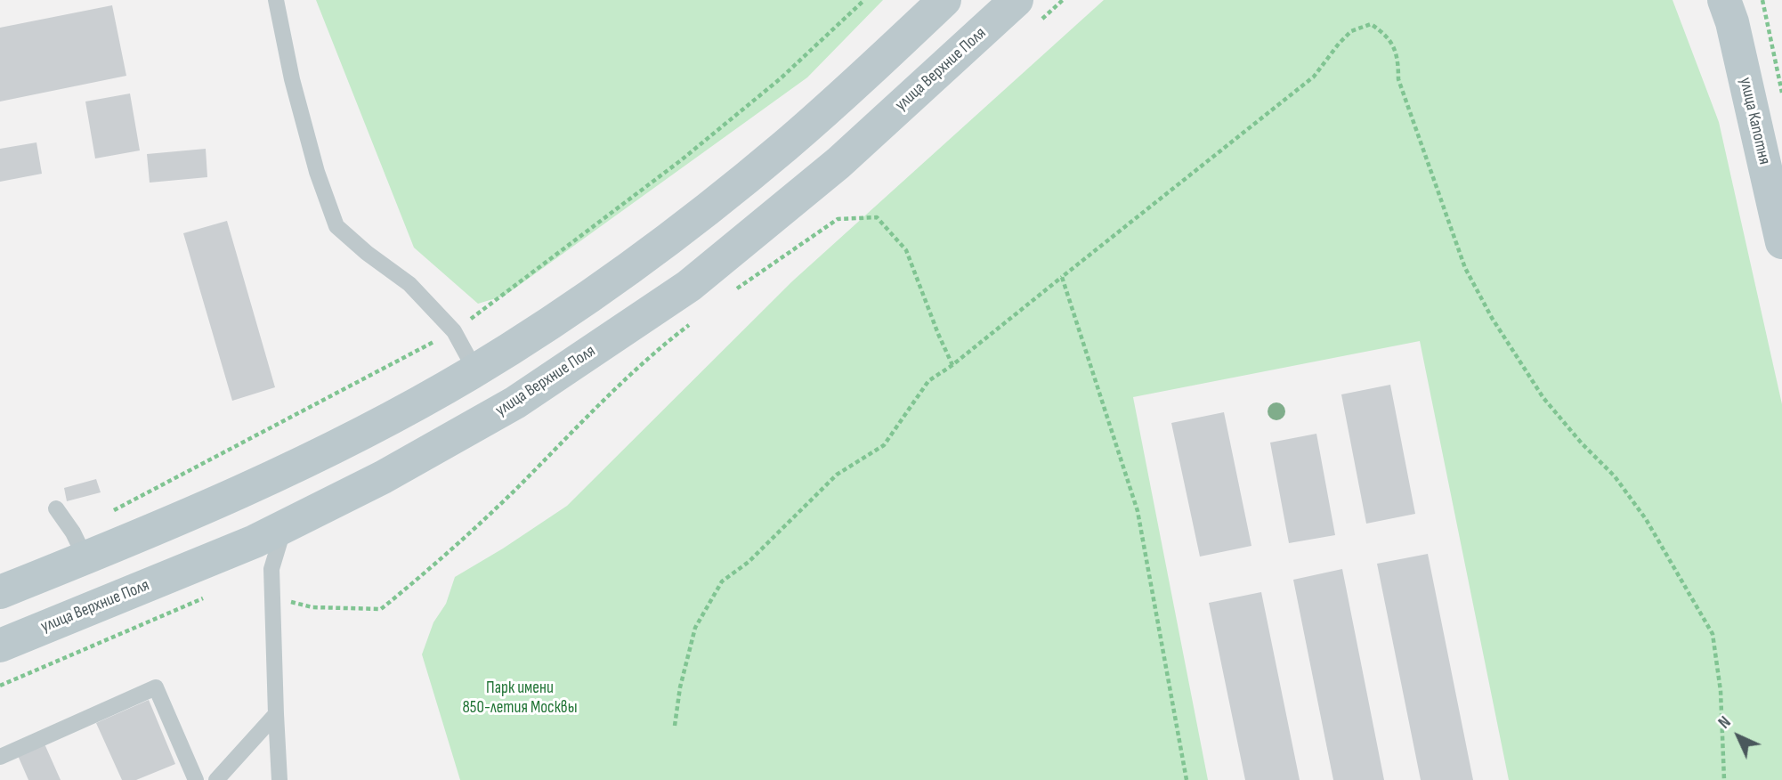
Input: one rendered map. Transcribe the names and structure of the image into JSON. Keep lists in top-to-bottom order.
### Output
{
  "streets": {
    "main road": ["улица Верхние Поля", "улица Капотня"]
  },
  "parks": ["Парк имени 850-летия Москвы"],
  "north": "top left"
}
